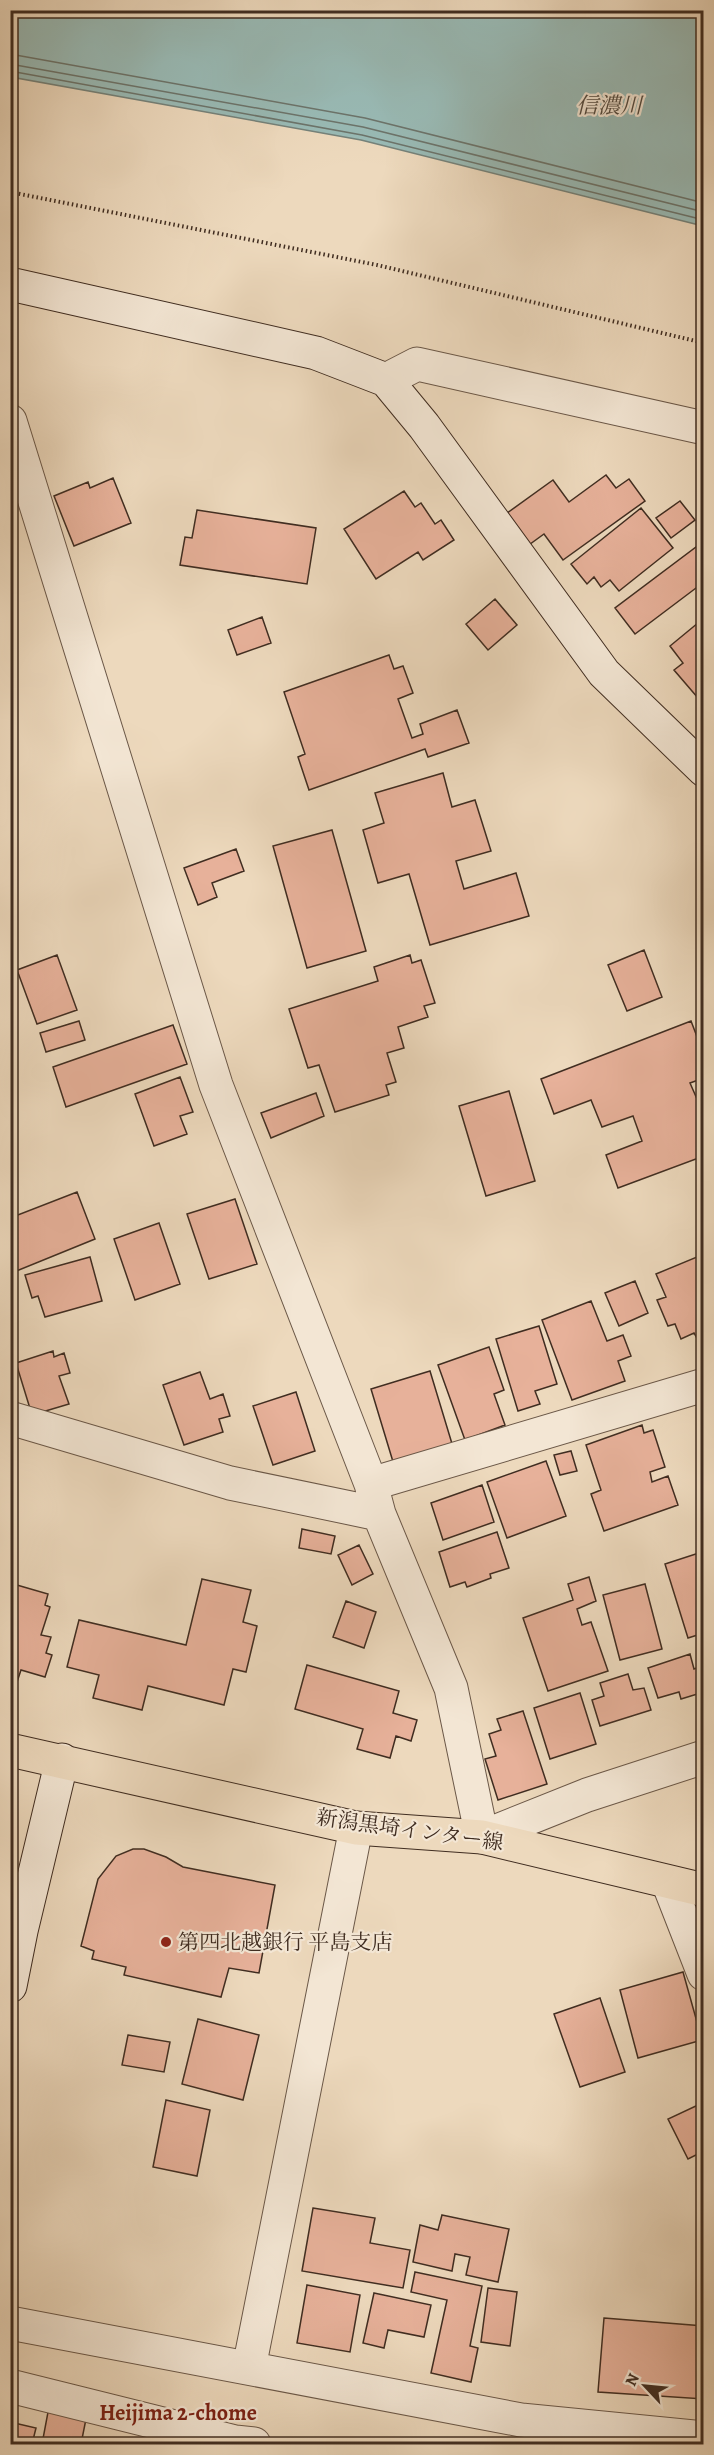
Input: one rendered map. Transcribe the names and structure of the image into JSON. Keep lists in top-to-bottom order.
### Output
{
  "streets": {
    "main road": ["新潟黒埼インター線"]
  },
  "districts": ["Heijima 2-chome"],
  "water": ["信濃川"],
  "places": ["第四北越銀行 平島支店"],
  "north": "top left"
}
